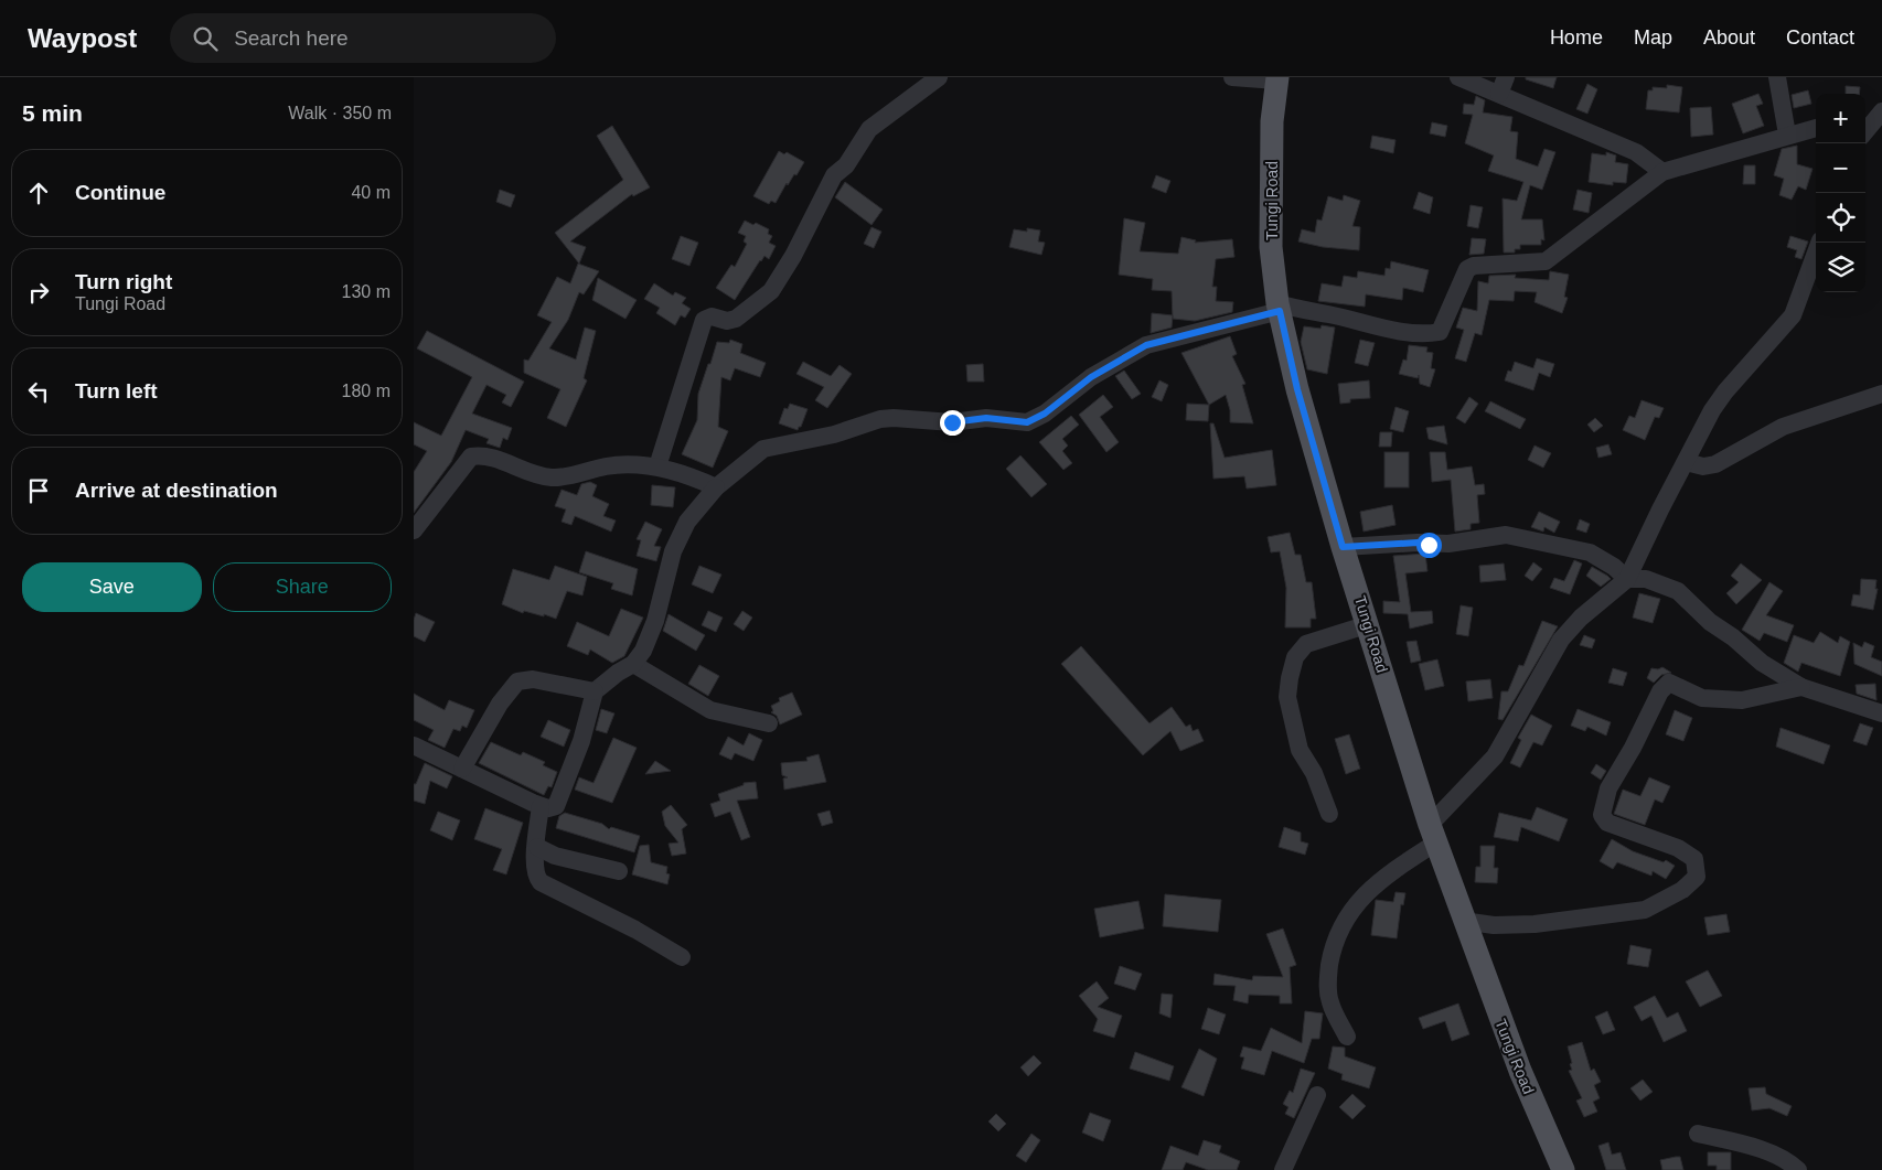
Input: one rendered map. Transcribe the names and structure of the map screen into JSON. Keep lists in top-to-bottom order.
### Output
{
  "streets": {
    "main road": ["Tungi Road"]
  },
  "page": {
    "header": "Waypost",
    "search": "Search here",
    "nav": [
      "Home",
      "Map",
      "About",
      "Contact"
    ],
    "heading": ["5 min", "Walk · 350 m"],
    "map_buttons": ["+", "−"],
    "list": [
      ["Continue", "40 m"],
      ["Turn right", "Tungi Road", "130 m"],
      ["Turn left", "180 m"],
      "Arrive at destination"
    ],
    "buttons": ["Save", "Share"]
  }
}
